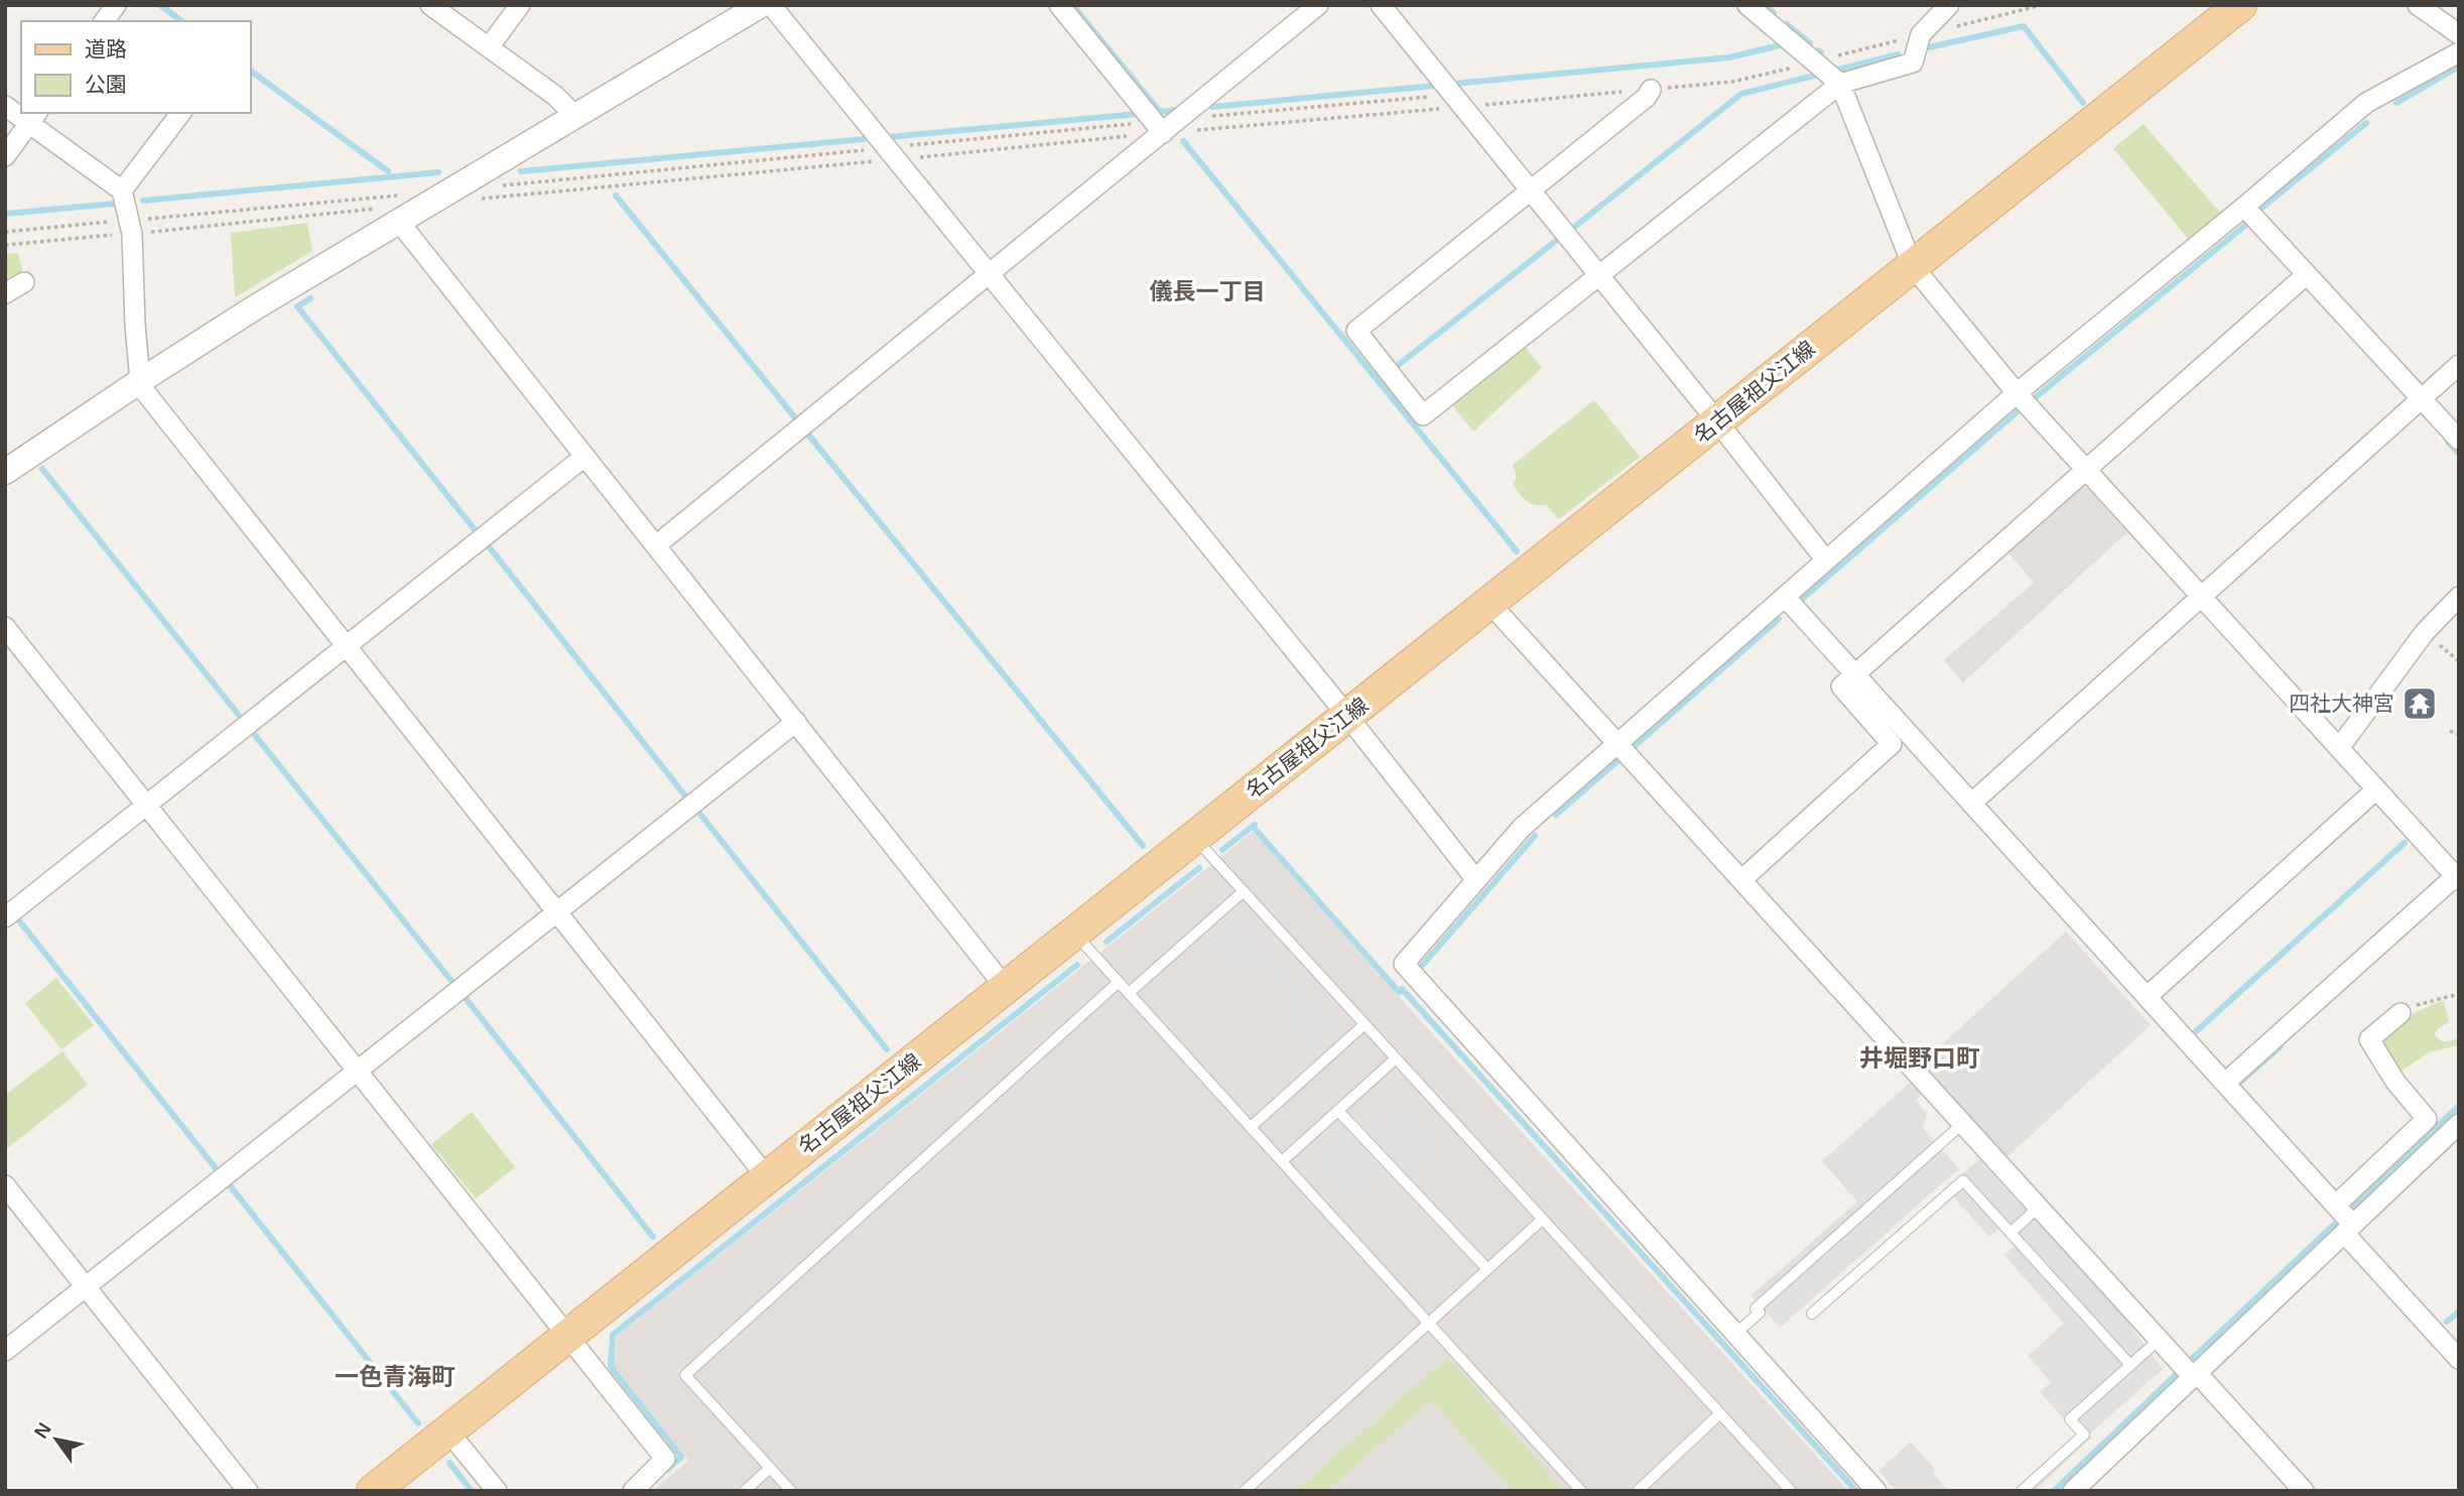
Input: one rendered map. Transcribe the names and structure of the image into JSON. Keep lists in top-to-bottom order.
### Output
{
  "streets": {
    "main road": ["名古屋祖父江線"]
  },
  "districts": ["儀長一丁目", "井堀野口町", "一色青海町"],
  "places": {
    "temple": ["四社大神宮"]
  },
  "legend": ["道路", "公園"],
  "north": "top left"
}
